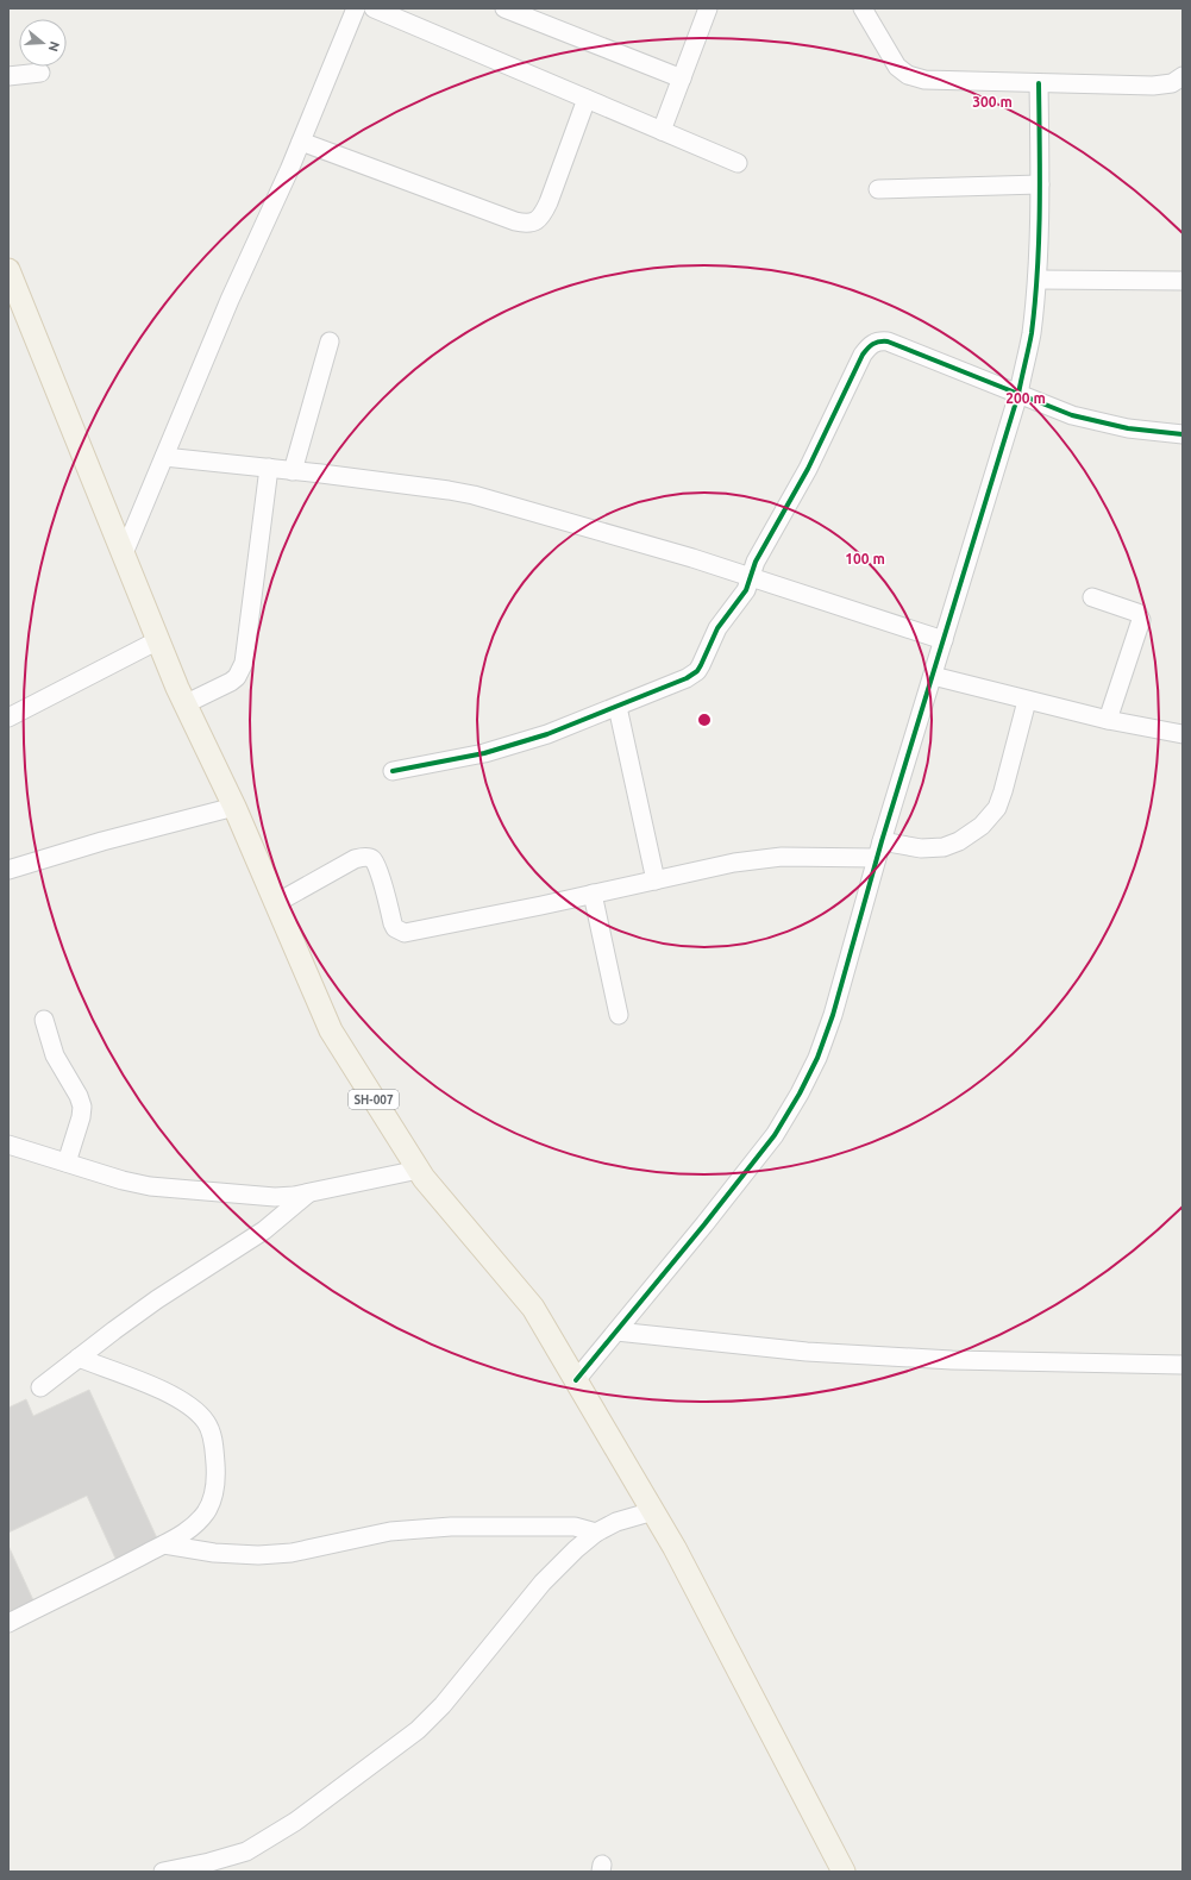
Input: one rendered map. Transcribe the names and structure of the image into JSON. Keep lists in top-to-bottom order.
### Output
{
  "streets": {
    "main road": ["SH-007"]
  },
  "north": "right",
  "rings": ["300 m", "200 m", "100 m"]
}
